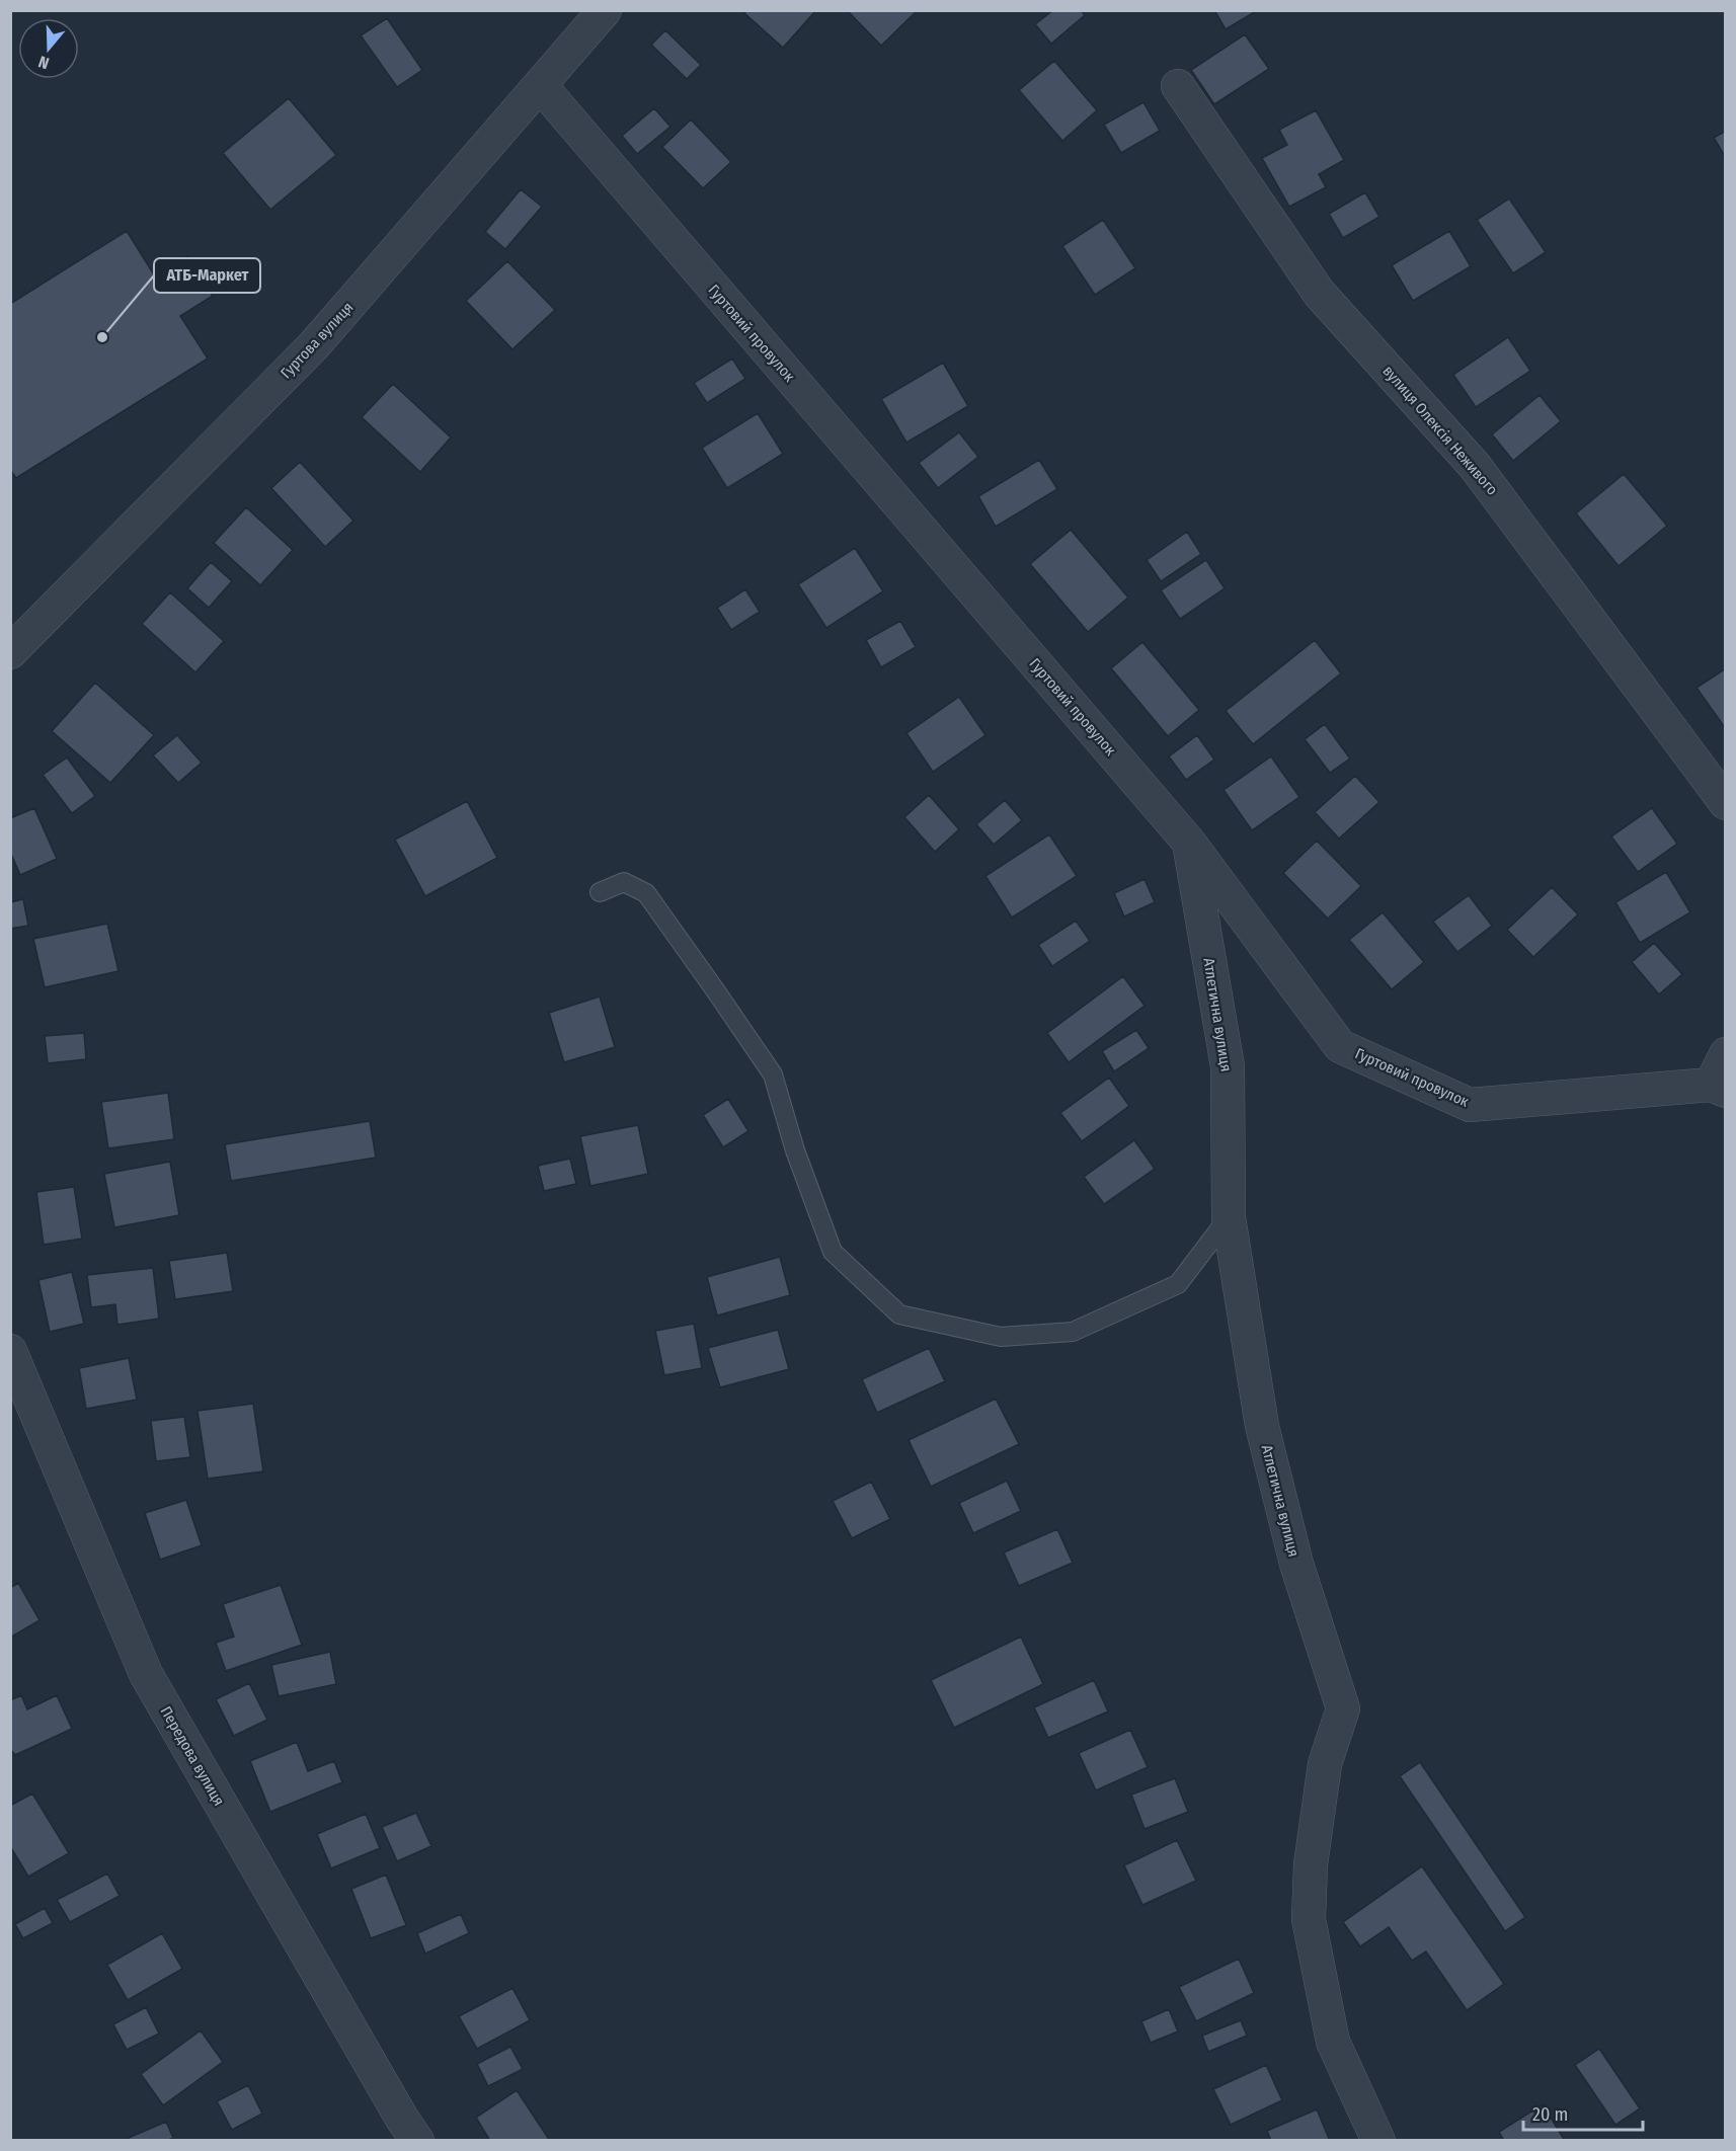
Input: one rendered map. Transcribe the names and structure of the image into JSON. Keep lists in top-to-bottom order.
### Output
{
  "streets": {
    "street": [
      "Гуртовий провулок",
      "Гуртова вулиця",
      "вулиця Олексія Неживого",
      "Атлетична вулиця",
      "Передова вулиця"
    ]
  },
  "crossings": [
    ["Гуртовий провулок", "Гуртова вулиця"],
    ["Гуртовий провулок", "Атлетична вулиця"]
  ],
  "places": ["АТБ-Маркет"],
  "scale_bar": "20 m",
  "north": "bottom"
}
